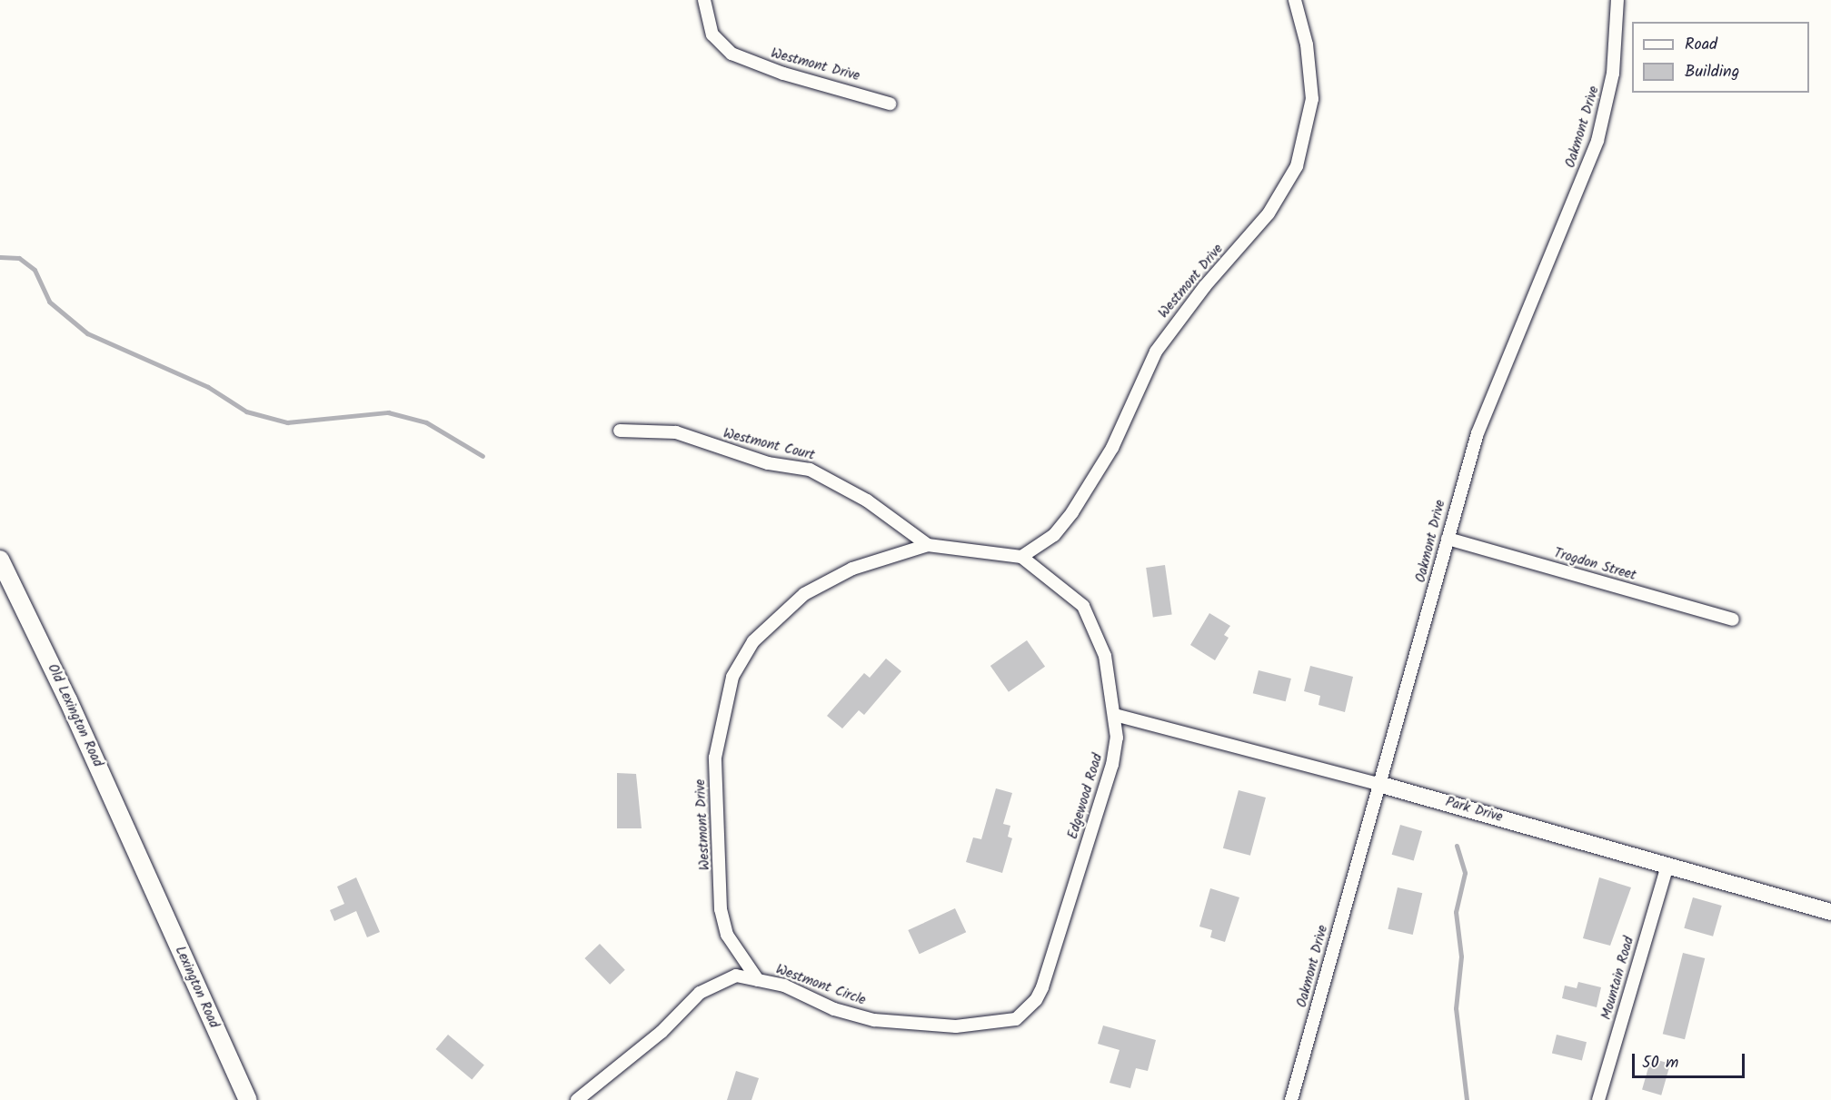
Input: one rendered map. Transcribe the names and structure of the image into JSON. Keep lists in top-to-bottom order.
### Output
{
  "streets": {
    "main road": ["Old Lexington Road", "Lexington Road"],
    "street": [
      "Westmont Drive",
      "Oakmont Drive",
      "Westmont Court",
      "Trogdon Street",
      "Edgewood Road",
      "Park Drive",
      "Mountain Road",
      "Westmont Circle"
    ]
  },
  "crossings": [
    ["Westmont Drive", "Westmont Court"],
    ["Westmont Drive", "Edgewood Road"],
    ["Westmont Drive", "Westmont Circle"],
    ["Oakmont Drive", "Trogdon Street"],
    ["Oakmont Drive", "Park Drive"],
    ["Westmont Court", "Edgewood Road"],
    ["Old Lexington Road", "Lexington Road"],
    ["Edgewood Road", "Park Drive"],
    ["Edgewood Road", "Westmont Circle"],
    ["Park Drive", "Mountain Road"]
  ],
  "legend": ["Road", "Building"],
  "scale_bar": "50 m"
}
